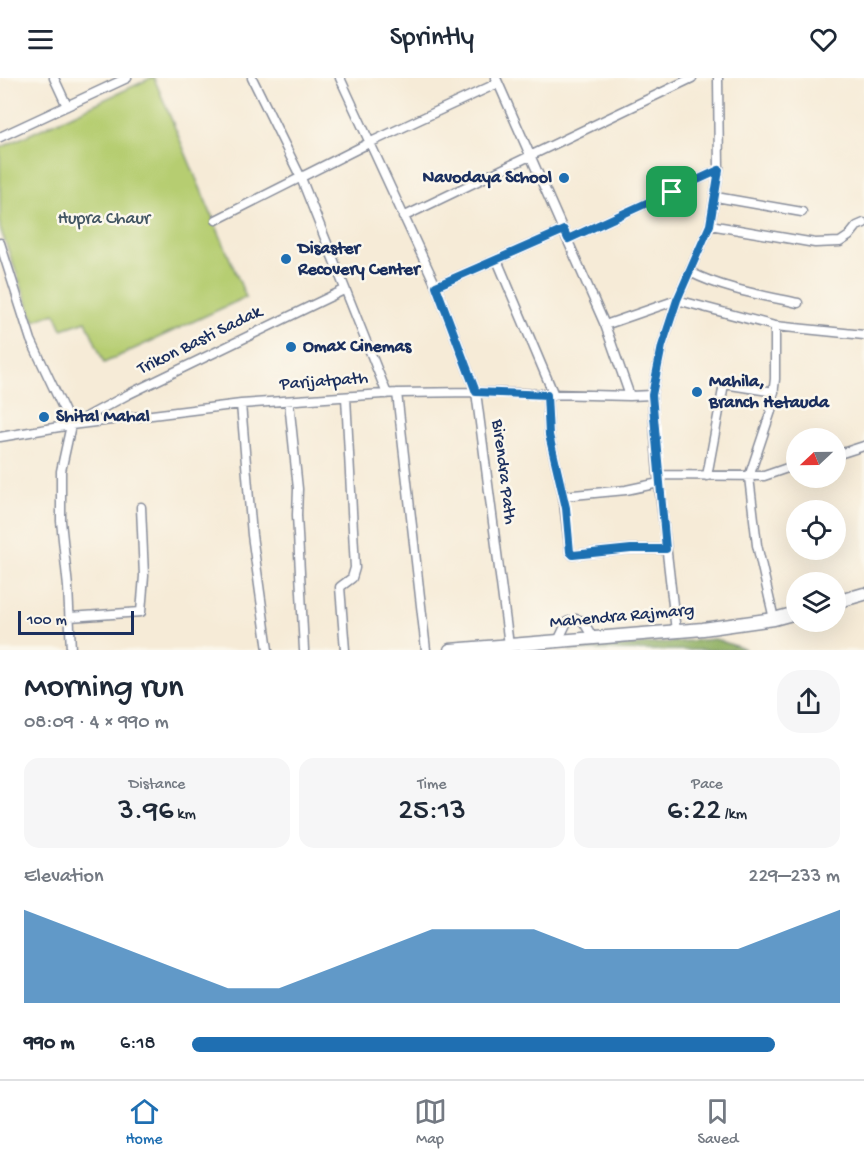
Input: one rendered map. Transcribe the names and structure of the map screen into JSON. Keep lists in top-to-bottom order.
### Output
{
  "streets": {
    "highway": ["Mahendra Rajmarg"],
    "street": ["Trikon Basti Sadak", "Parijatpath", "Birendra Path"]
  },
  "crossings": [
    ["Trikon Basti Sadak", "Parijatpath"],
    ["Parijatpath", "Birendra Path"],
    ["Birendra Path", "Mahendra Rajmarg"]
  ],
  "parks": ["Hupra Chaur"],
  "places": [
    "Navodaya School",
    "Disaster Recovery Center",
    "Omax Cinemas",
    "Mahila, Branch Hetauda",
    "Shital Mahal"
  ],
  "scale_bar": "100 m",
  "north": "left",
  "page": {
    "header": "Sprintly",
    "scale": "100 m",
    "heading": ["Morning run", "08:09 · 4 × 990 m"],
    "stats": [
      ["Distance", "3.96 km"],
      ["Time", "25:13"],
      ["Pace", "6:22 /km"]
    ],
    "chart": ["Elevation", "229–233 m"],
    "list": [
      {
        "name": "990 m",
        "note": "6:18"
      }
    ],
    "tabs": ["Home", "Map", "Saved"]
  }
}
